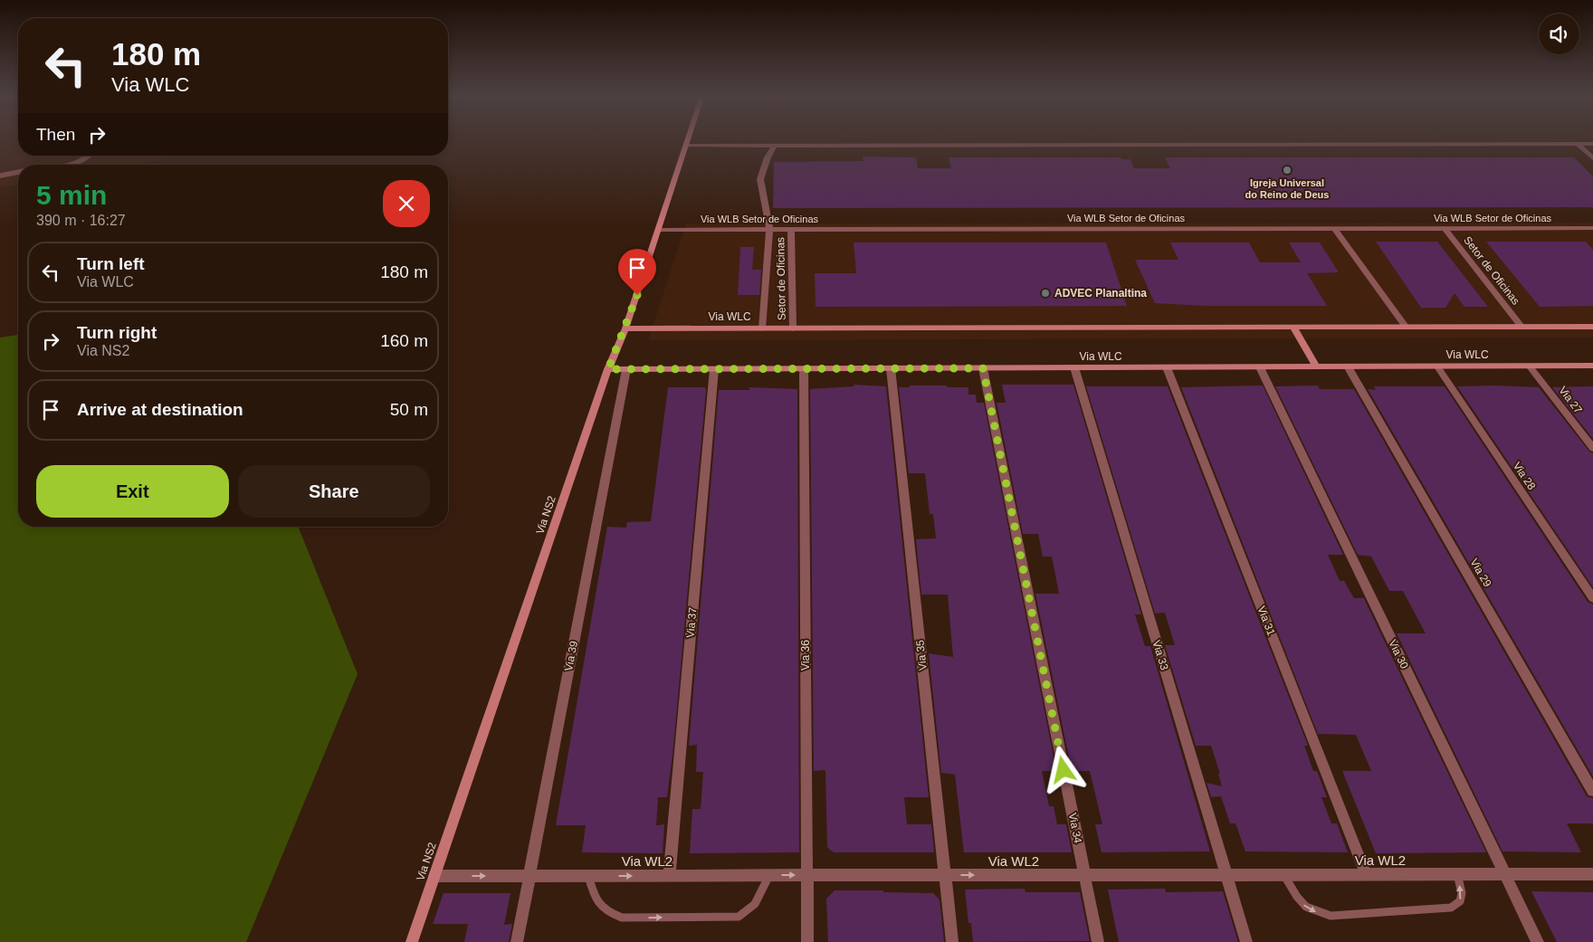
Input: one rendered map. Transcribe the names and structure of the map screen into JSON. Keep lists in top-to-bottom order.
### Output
{
  "streets": {
    "street": [
      "Via WLB Setor de Oficinas",
      "Setor de Oficinas",
      "Via WLC",
      "Via 27",
      "Via 28",
      "Via NS2",
      "Via 29",
      "Via 31",
      "Via 37",
      "Via 30",
      "Via 36",
      "Via 35",
      "Via 33",
      "Via 39",
      "Via 34",
      "Via WL2"
    ]
  },
  "crossings": [
    ["Via WLB Setor de Oficinas", "Setor de Oficinas"],
    ["Via WLB Setor de Oficinas", "Via NS2"],
    ["Setor de Oficinas", "Via WLC"],
    ["Via WLC", "Via 27"],
    ["Via WLC", "Via 28"],
    ["Via WLC", "Via NS2"],
    ["Via WLC", "Via 29"],
    ["Via WLC", "Via 31"],
    ["Via WLC", "Via 37"],
    ["Via WLC", "Via 30"],
    ["Via WLC", "Via 36"],
    ["Via WLC", "Via 35"],
    ["Via WLC", "Via 33"],
    ["Via WLC", "Via 39"],
    ["Via WLC", "Via 34"],
    ["Via NS2", "Via WL2"],
    ["Via 31", "Via WL2"],
    ["Via 37", "Via WL2"],
    ["Via 30", "Via WL2"],
    ["Via 36", "Via WL2"],
    ["Via 35", "Via WL2"],
    ["Via 33", "Via WL2"],
    ["Via 39", "Via WL2"],
    ["Via 34", "Via WL2"]
  ],
  "places": ["Igreja Universal do Reino de Deus", "ADVEC Planaltina"],
  "page": {
    "turn": ["180 m", "Via WLC"],
    "then": "Then",
    "heading": ["5 min", "390 m · 16:27"],
    "list": [
      {
        "name": "Turn left",
        "note": "Via WLC",
        "value": "180 m"
      },
      {
        "name": "Turn right",
        "note": "Via NS2",
        "value": "160 m"
      },
      {
        "name": "Arrive at destination",
        "value": "50 m"
      }
    ],
    "buttons": ["Exit", "Share"]
  }
}
